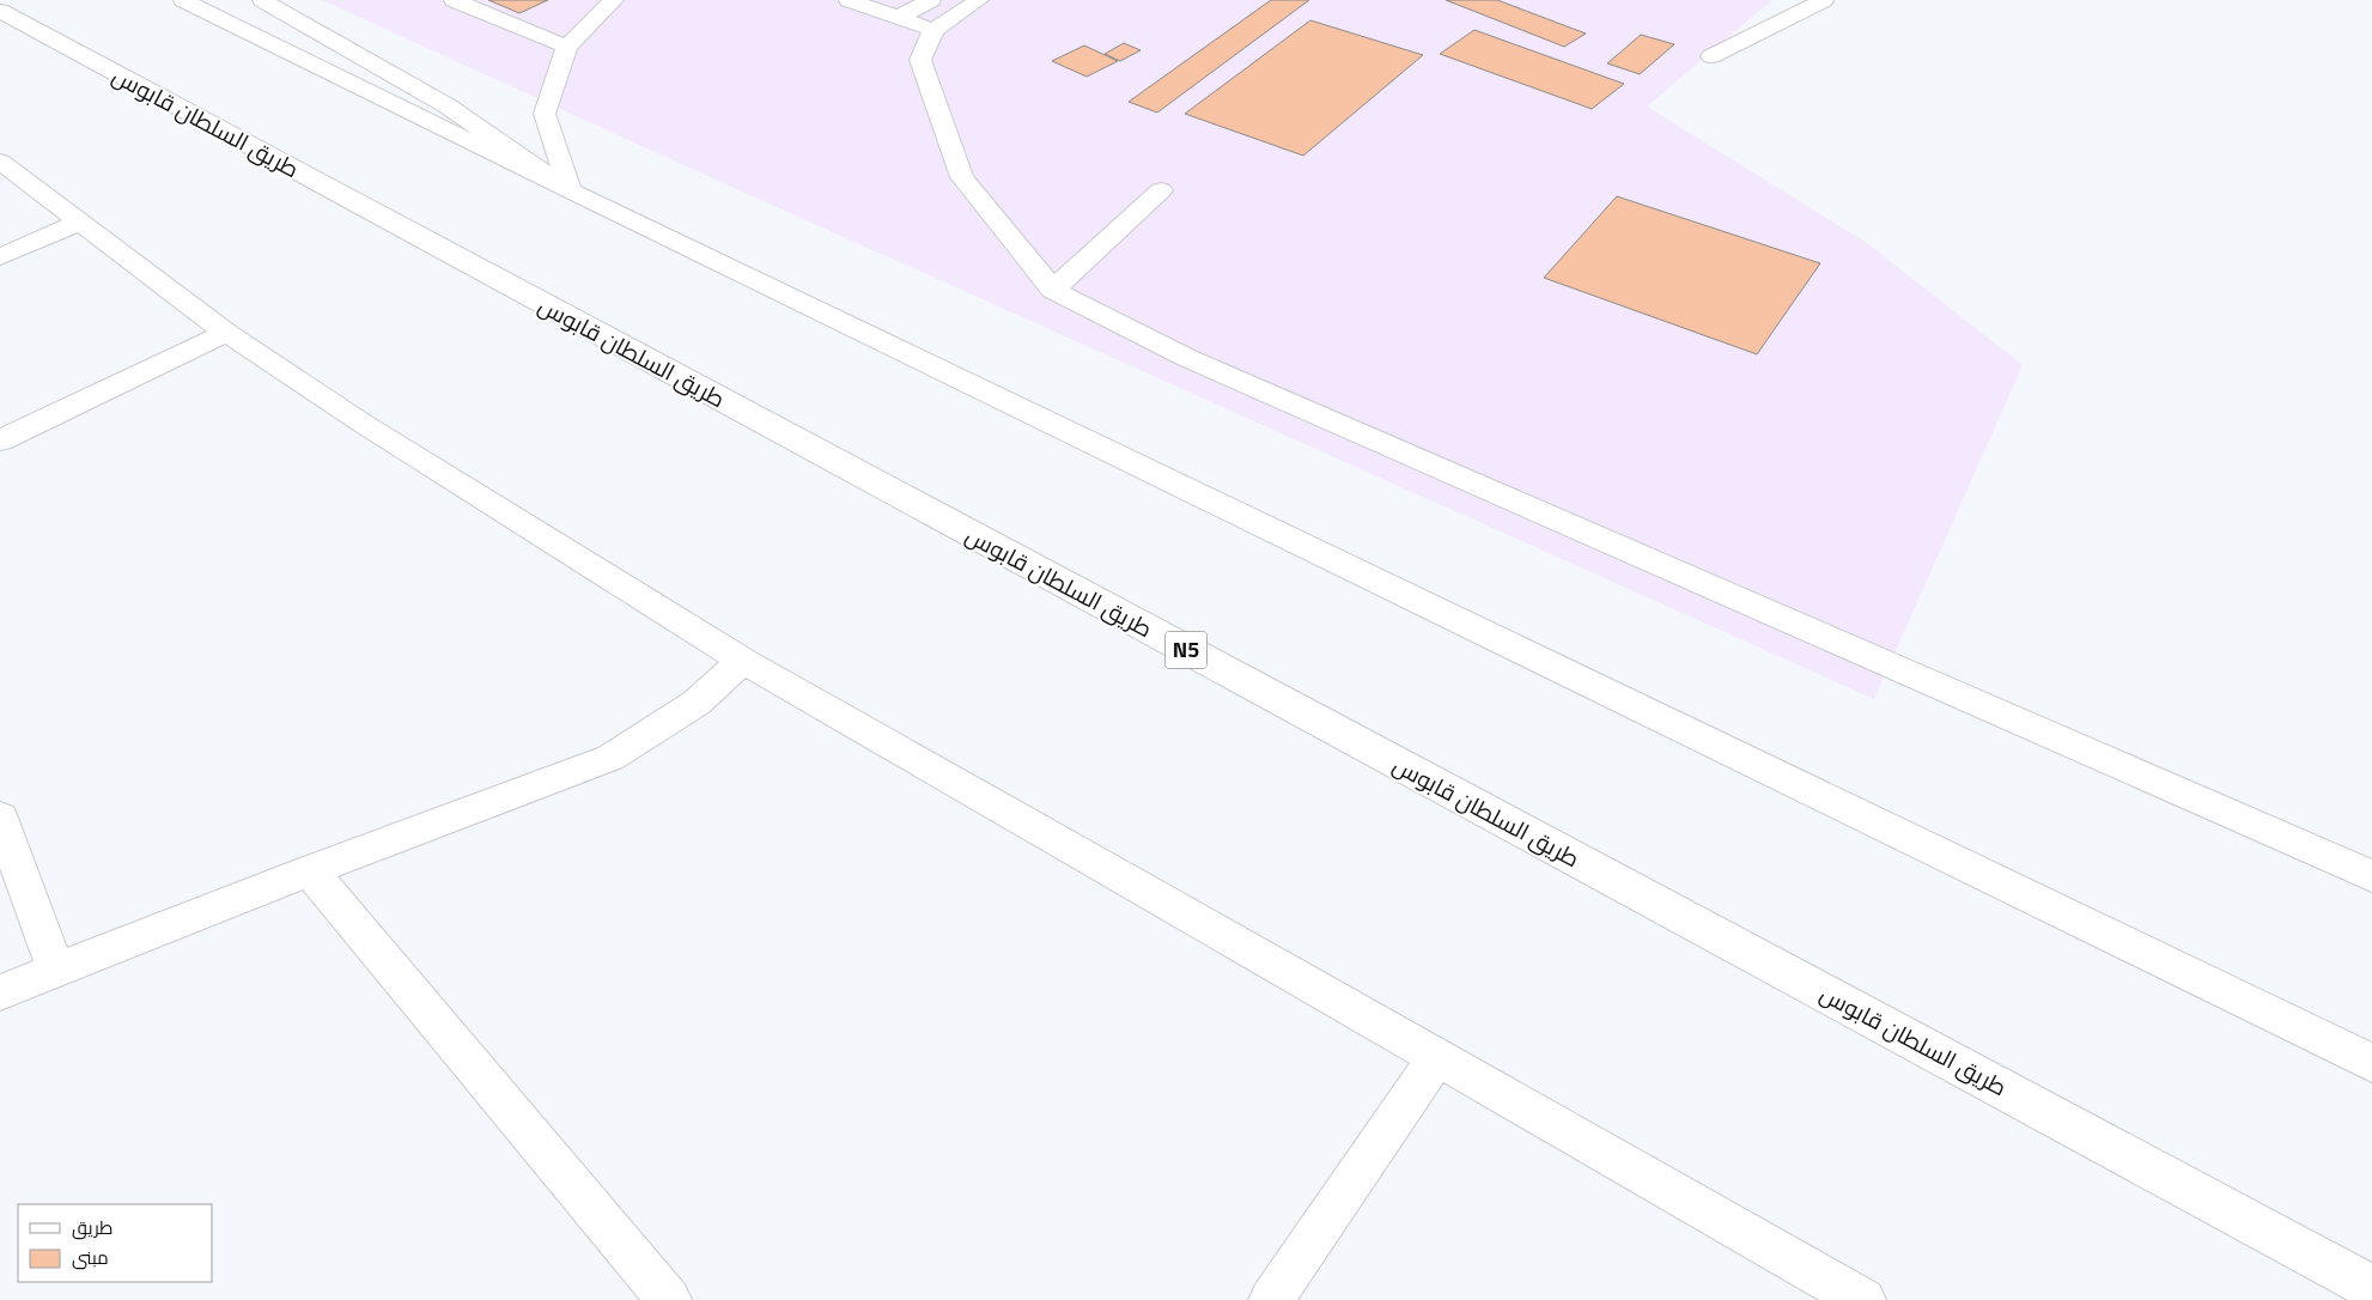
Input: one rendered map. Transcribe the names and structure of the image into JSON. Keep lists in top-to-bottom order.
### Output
{
  "streets": {
    "main road": ["طريق السلطان قابوس", "N5"]
  },
  "legend": ["طريق", "مبنى"]
}
